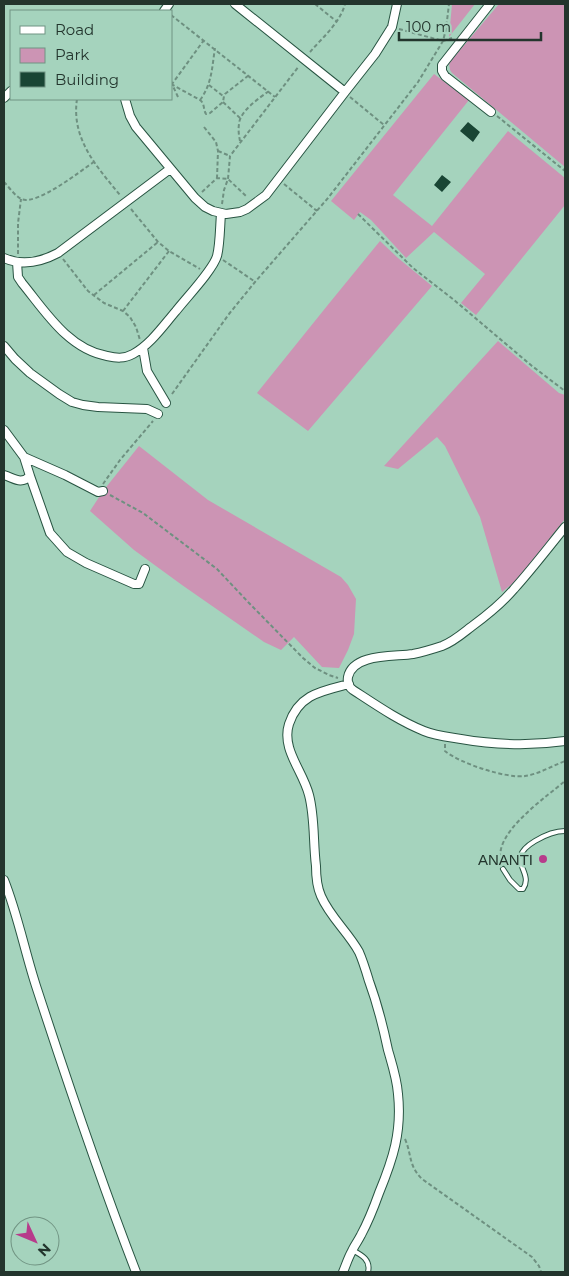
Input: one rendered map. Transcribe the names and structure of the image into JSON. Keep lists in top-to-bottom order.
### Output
{
  "places": ["ΑΝΑΝΤΙ"],
  "legend": ["Road", "Park", "Building"],
  "scale_bar": "100 m",
  "north": "bottom right"
}
